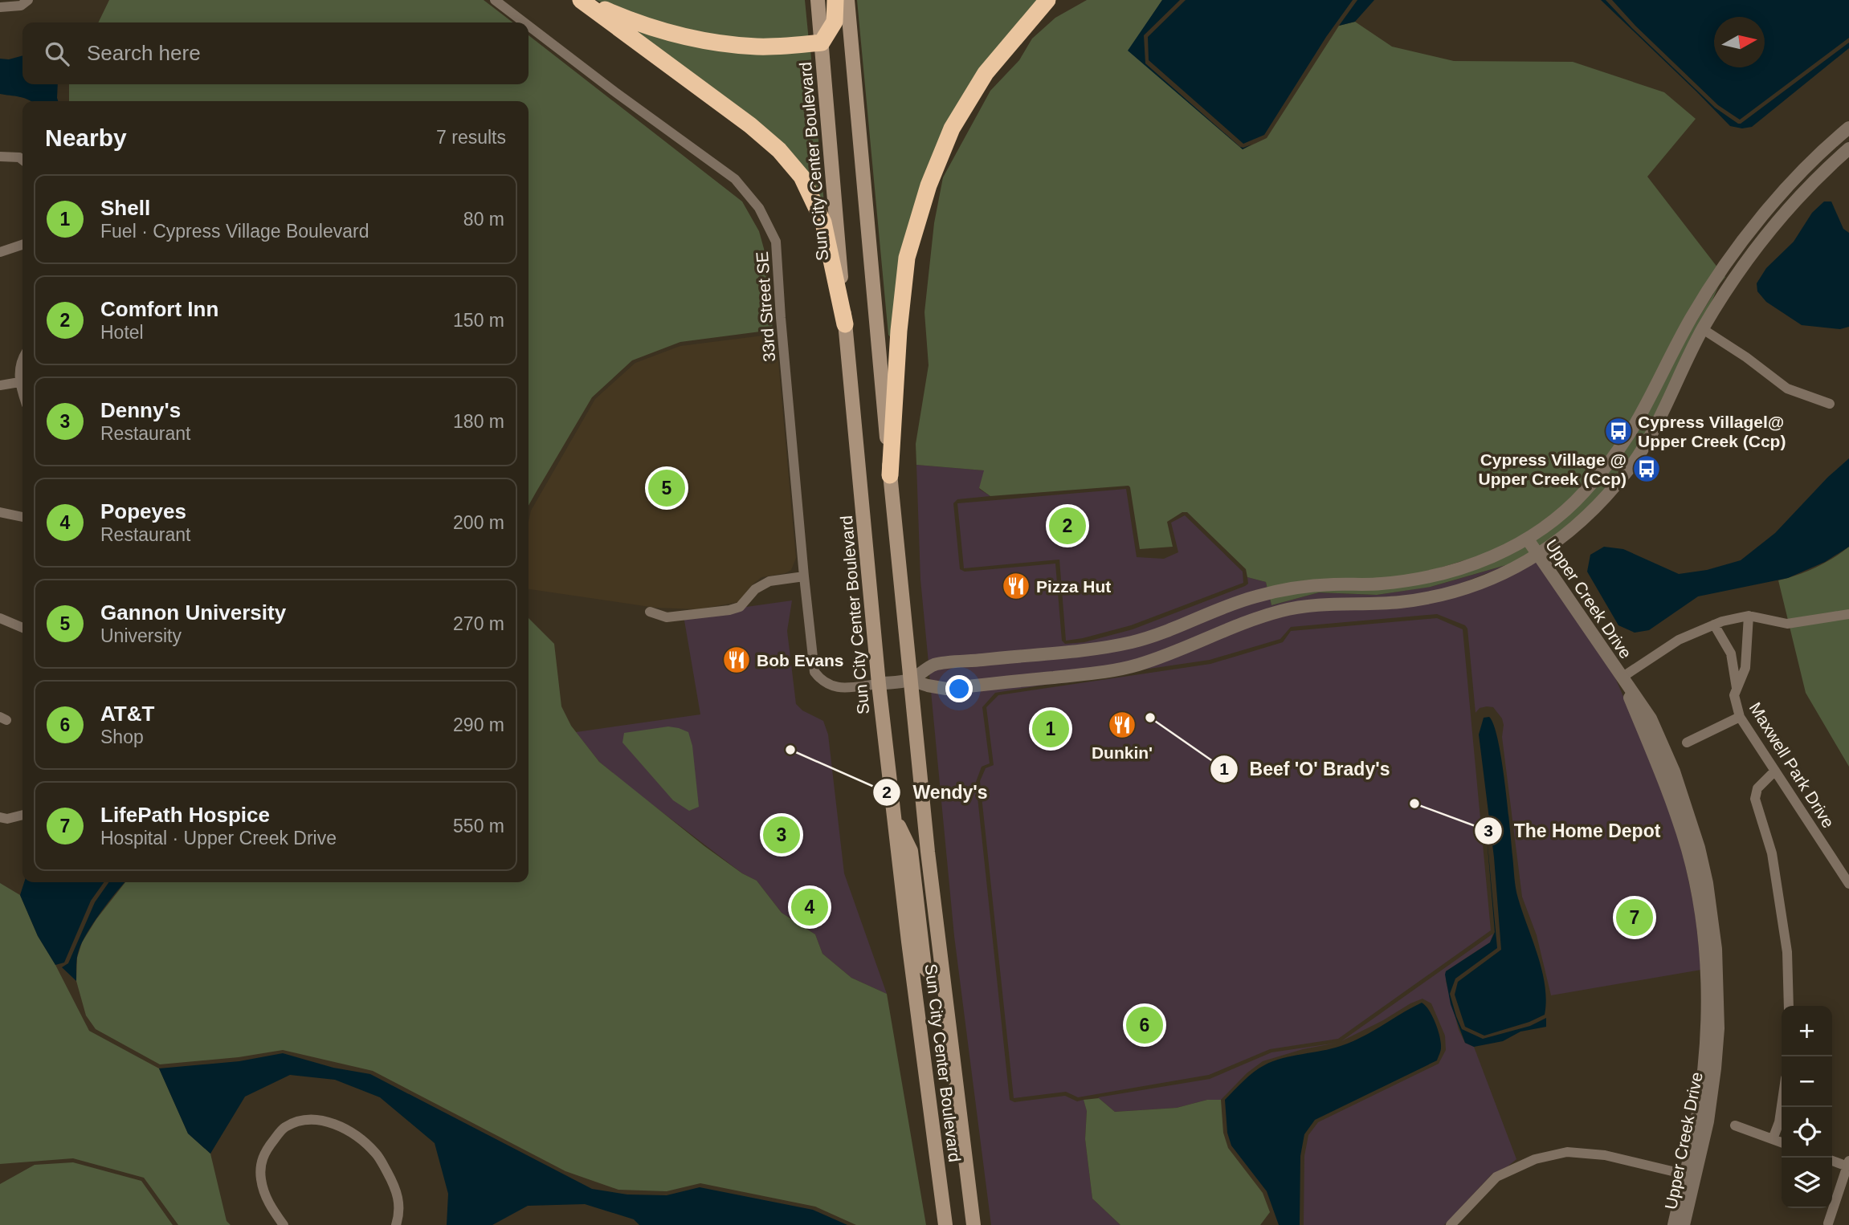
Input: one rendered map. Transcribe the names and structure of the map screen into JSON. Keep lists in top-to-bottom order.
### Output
{
  "streets": {
    "main road": ["Sun City Center Boulevard"],
    "street": ["33rd Street SE", "Upper Creek Drive", "Maxwell Park Drive"]
  },
  "crossings": [
    ["Sun City Center Boulevard", "33rd Street SE"]
  ],
  "places": {
    "bus stop": ["Cypress Villagel@ Upper Creek (Ccp)", "Cypress Village @ Upper Creek (Ccp)"],
    "restaurant": ["Pizza Hut", "Bob Evans", "Dunkin'"],
    "other": ["Beef 'O' Brady's", "Wendy's", "The Home Depot"]
  },
  "north": "right",
  "page": {
    "search": "Search here",
    "heading": ["Nearby", "7 results"],
    "list": [
      {
        "mark": "1",
        "name": "Shell",
        "note": "Fuel · Cypress Village Boulevard",
        "value": "80 m"
      },
      {
        "mark": "2",
        "name": "Comfort Inn",
        "note": "Hotel",
        "value": "150 m"
      },
      {
        "mark": "3",
        "name": "Denny's",
        "note": "Restaurant",
        "value": "180 m"
      },
      {
        "mark": "4",
        "name": "Popeyes",
        "note": "Restaurant",
        "value": "200 m"
      },
      {
        "mark": "5",
        "name": "Gannon University",
        "note": "University",
        "value": "270 m"
      },
      {
        "mark": "6",
        "name": "AT&T",
        "note": "Shop",
        "value": "290 m"
      },
      {
        "mark": "7",
        "name": "LifePath Hospice",
        "note": "Hospital · Upper Creek Drive",
        "value": "550 m"
      }
    ],
    "pins": [
      "5",
      "2",
      "1",
      "3",
      "4",
      "7",
      "6"
    ],
    "map_buttons": ["+", "−"]
  }
}
